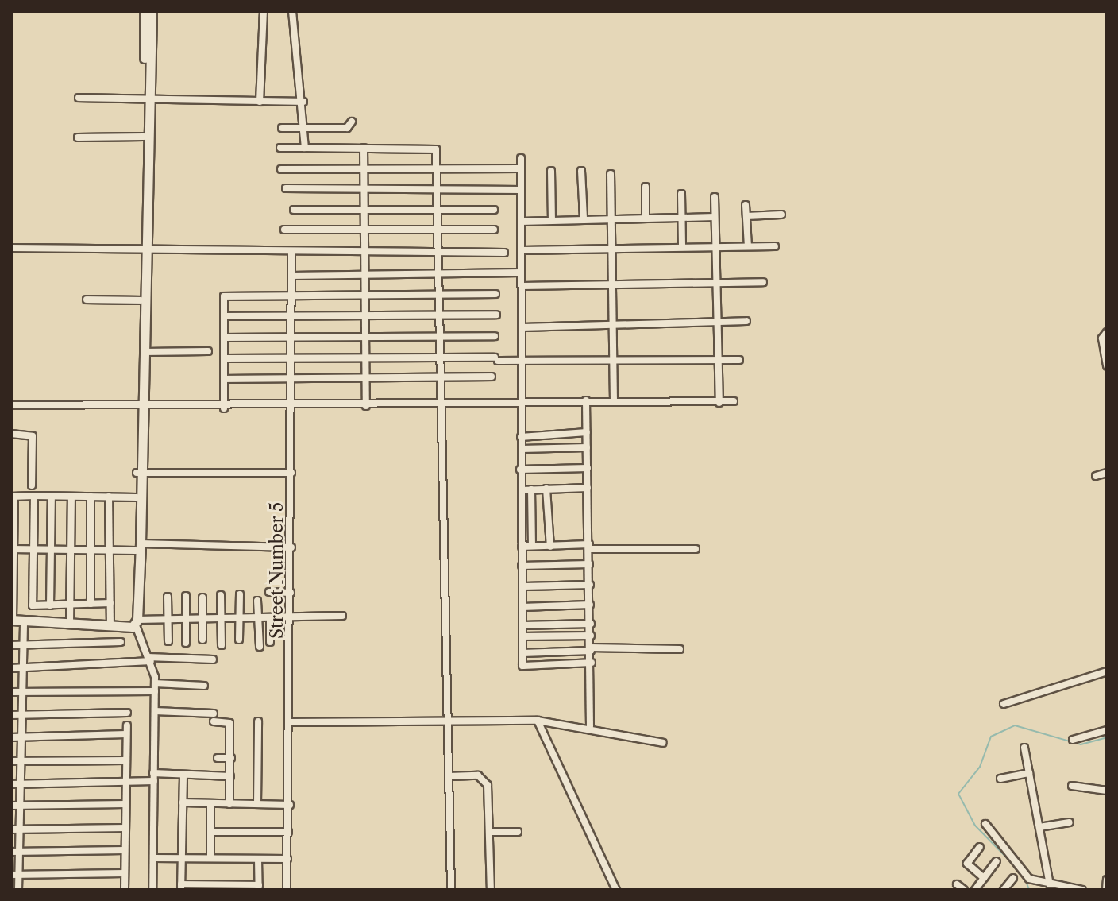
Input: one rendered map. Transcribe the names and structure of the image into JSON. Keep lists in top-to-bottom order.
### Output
{
  "streets": {
    "street": ["Street Number 5"]
  }
}
